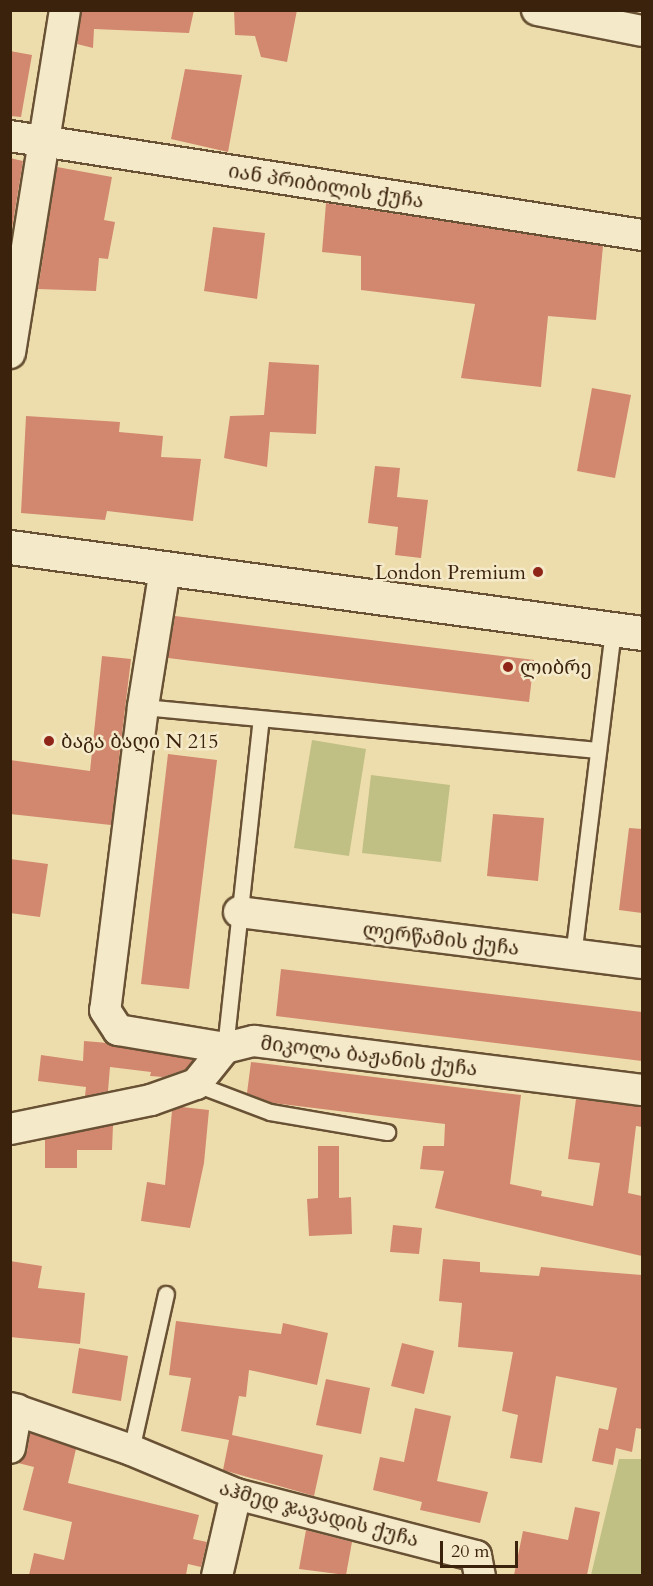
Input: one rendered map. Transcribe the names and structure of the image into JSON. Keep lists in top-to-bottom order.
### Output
{
  "streets": {
    "street": [
      "იან პრიბილის ქუჩა",
      "ლერწამის ქუჩა",
      "მიკოლა ბაჟანის ქუჩა",
      "აჰმედ ჯავადის ქუჩა"
    ]
  },
  "places": ["London Premium", "ლიბრე", "ბაგა ბაღი N 215"],
  "scale_bar": "20 m"
}
